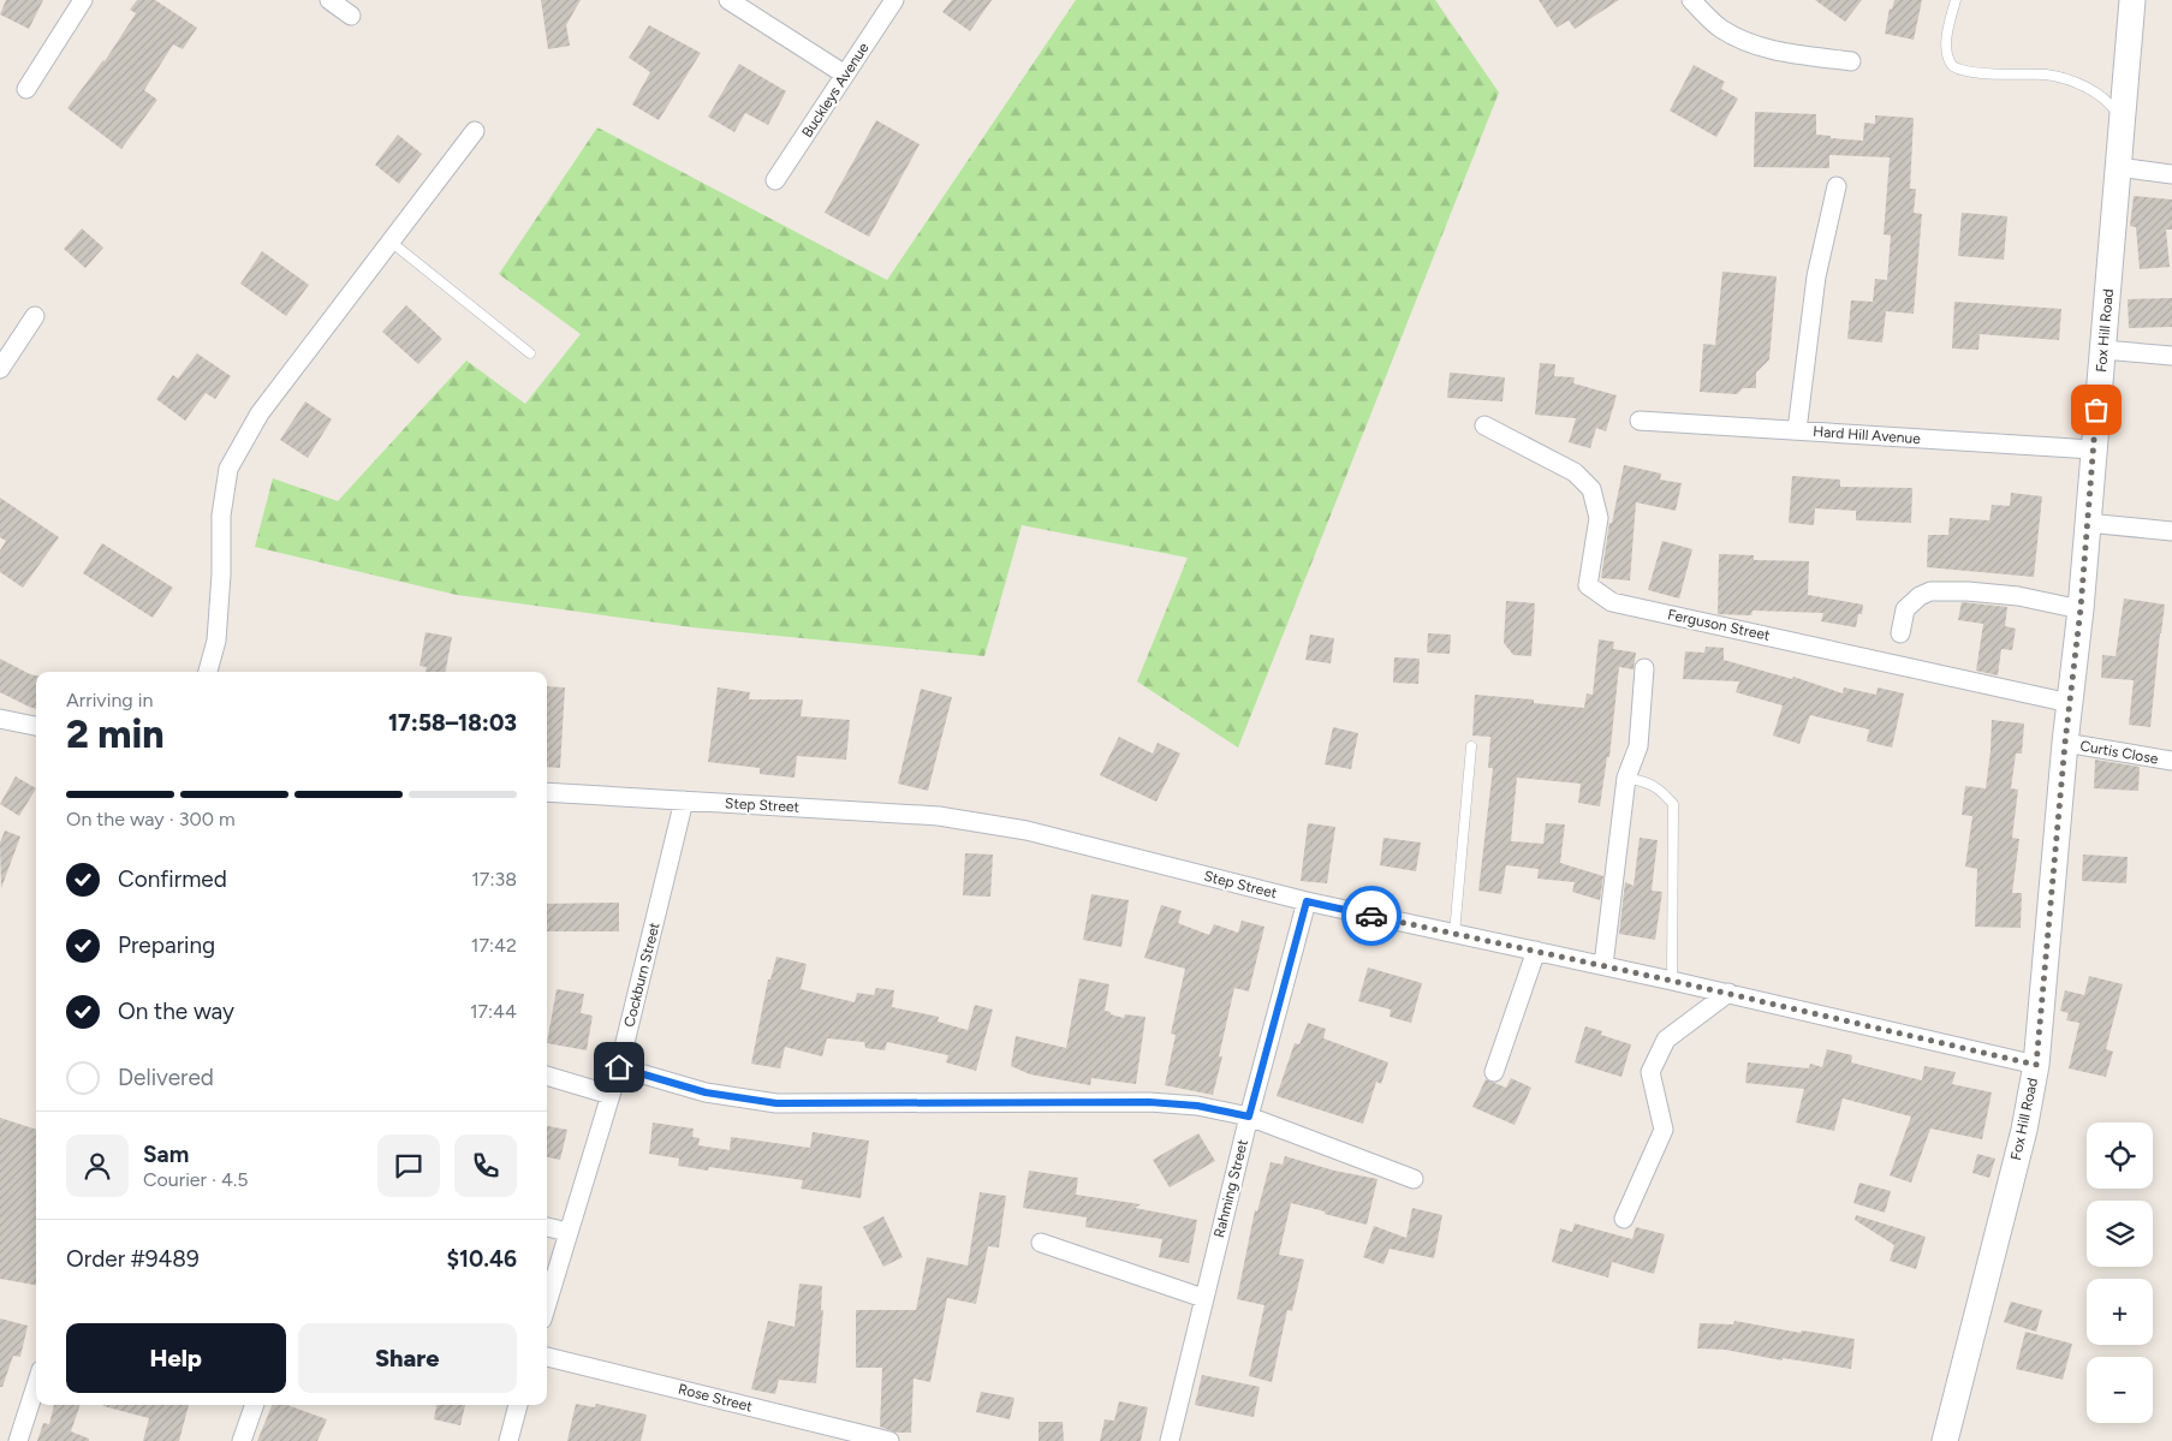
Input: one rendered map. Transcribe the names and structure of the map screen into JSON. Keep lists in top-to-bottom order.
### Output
{
  "streets": {
    "main road": ["Fox Hill Road"],
    "street": [
      "Buckleys Avenue",
      "Hard Hill Avenue",
      "Ferguson Street",
      "Curtis Close",
      "Step Street",
      "Cockburn Street",
      "Rahming Street",
      "Rose Street"
    ]
  },
  "crossings": [
    ["Fox Hill Road", "Hard Hill Avenue"],
    ["Fox Hill Road", "Ferguson Street"],
    ["Fox Hill Road", "Curtis Close"],
    ["Fox Hill Road", "Step Street"],
    ["Step Street", "Cockburn Street"],
    ["Step Street", "Rahming Street"]
  ],
  "page": {
    "heading": ["2 min", "Arriving in", "17:58–18:03"],
    "panel": [
      "Sam",
      "Courier · 4.5",
      "Order #9489",
      "$10.46"
    ],
    "bar": "On the way · 300 m",
    "list": [
      ["Confirmed", "17:38"],
      ["Preparing", "17:42"],
      ["On the way", "17:44"],
      "Delivered"
    ],
    "map_buttons": ["+", "−"],
    "buttons": ["Help", "Share"]
  }
}
